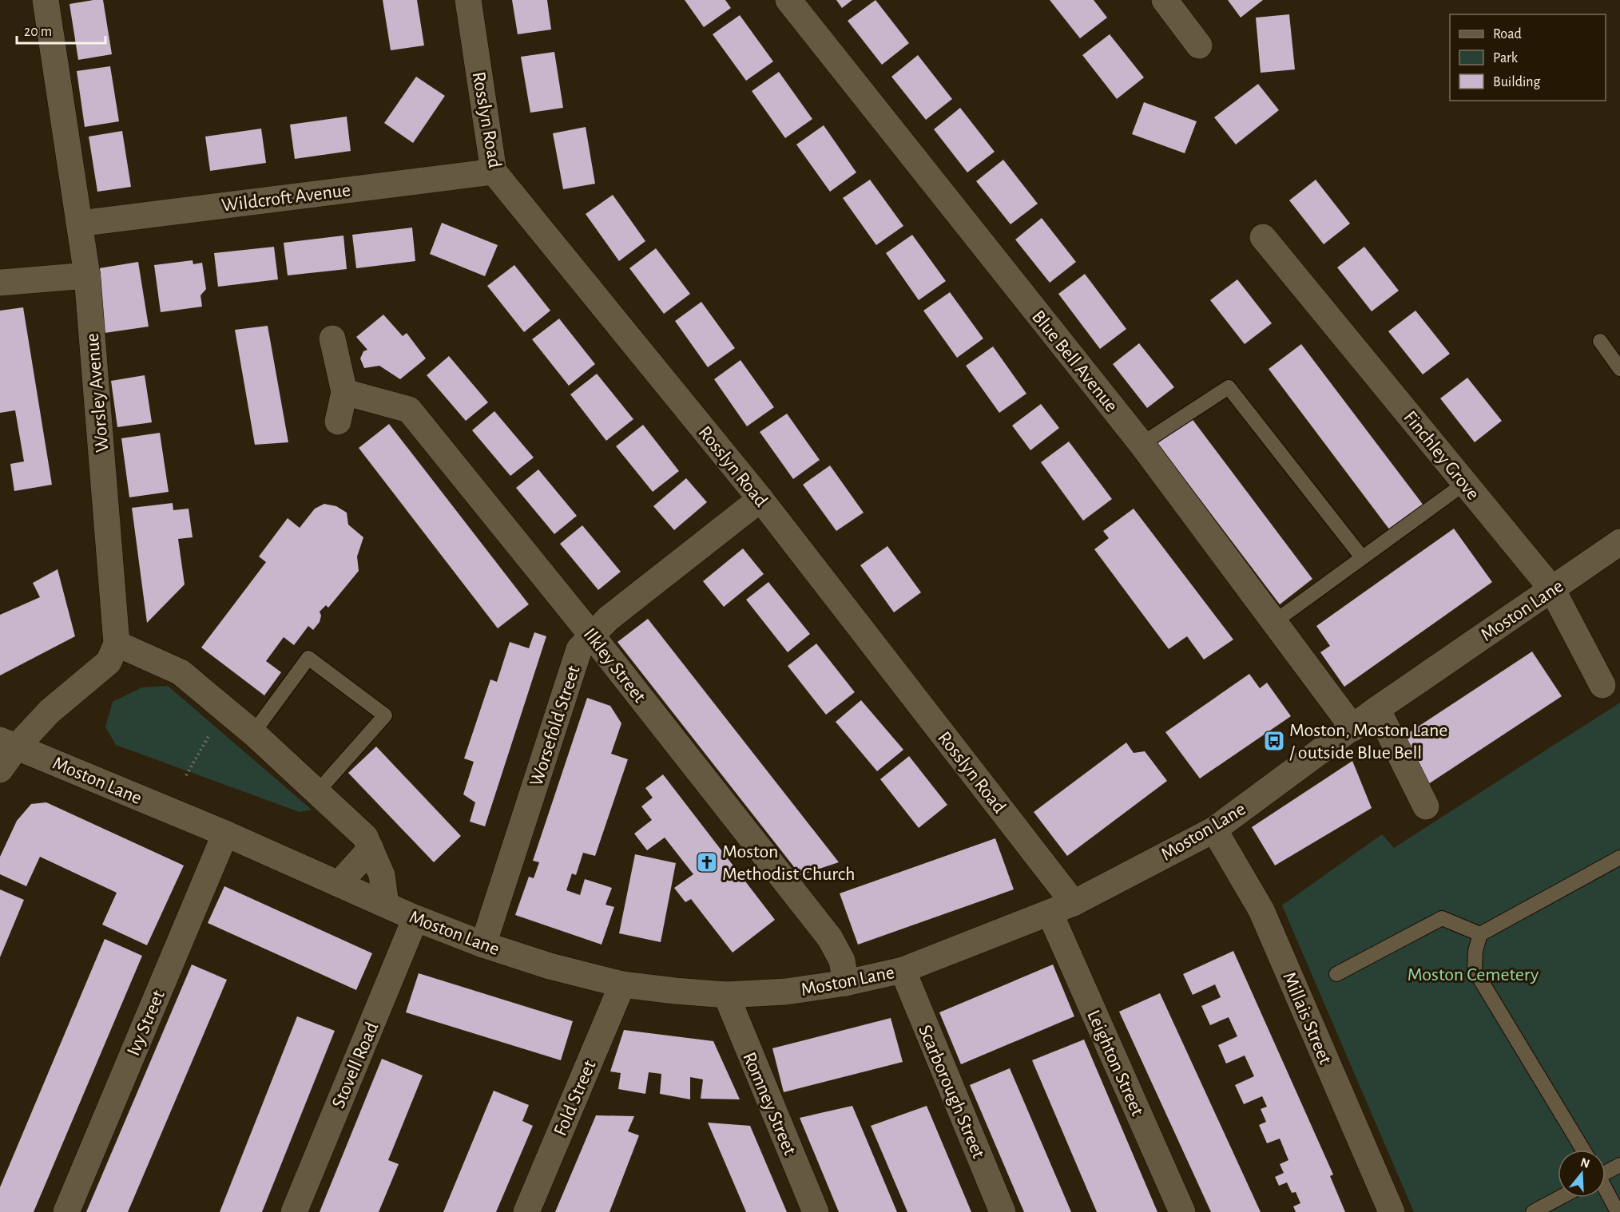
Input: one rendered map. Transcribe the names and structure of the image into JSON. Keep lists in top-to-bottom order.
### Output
{
  "streets": {
    "street": [
      "Rosslyn Road",
      "Wildcroft Avenue",
      "Blue Bell Avenue",
      "Worsley Avenue",
      "Finchley Grove",
      "Moston Lane",
      "Ilkley Street",
      "Worsefold Street",
      "Millais Street",
      "Ivy Street",
      "Leighton Street",
      "Stovell Road",
      "Scarborough Street",
      "Fold Street",
      "Romney Street"
    ]
  },
  "crossings": [
    ["Rosslyn Road", "Wildcroft Avenue"],
    ["Rosslyn Road", "Moston Lane"],
    ["Rosslyn Road", "Worsefold Street"],
    ["Wildcroft Avenue", "Worsley Avenue"],
    ["Blue Bell Avenue", "Moston Lane"],
    ["Finchley Grove", "Moston Lane"],
    ["Moston Lane", "Ilkley Street"],
    ["Moston Lane", "Worsefold Street"],
    ["Moston Lane", "Millais Street"],
    ["Moston Lane", "Ivy Street"],
    ["Moston Lane", "Leighton Street"],
    ["Moston Lane", "Stovell Road"],
    ["Moston Lane", "Scarborough Street"],
    ["Moston Lane", "Fold Street"],
    ["Moston Lane", "Romney Street"],
    ["Ilkley Street", "Worsefold Street"]
  ],
  "parks": ["Moston Cemetery"],
  "places": {
    "bus stop": ["Moston, Moston Lane / outside Blue Bell"],
    "church": ["Moston Methodist Church"]
  },
  "legend": ["Road", "Park", "Building"],
  "scale_bar": "20 m",
  "north": "top"
}
